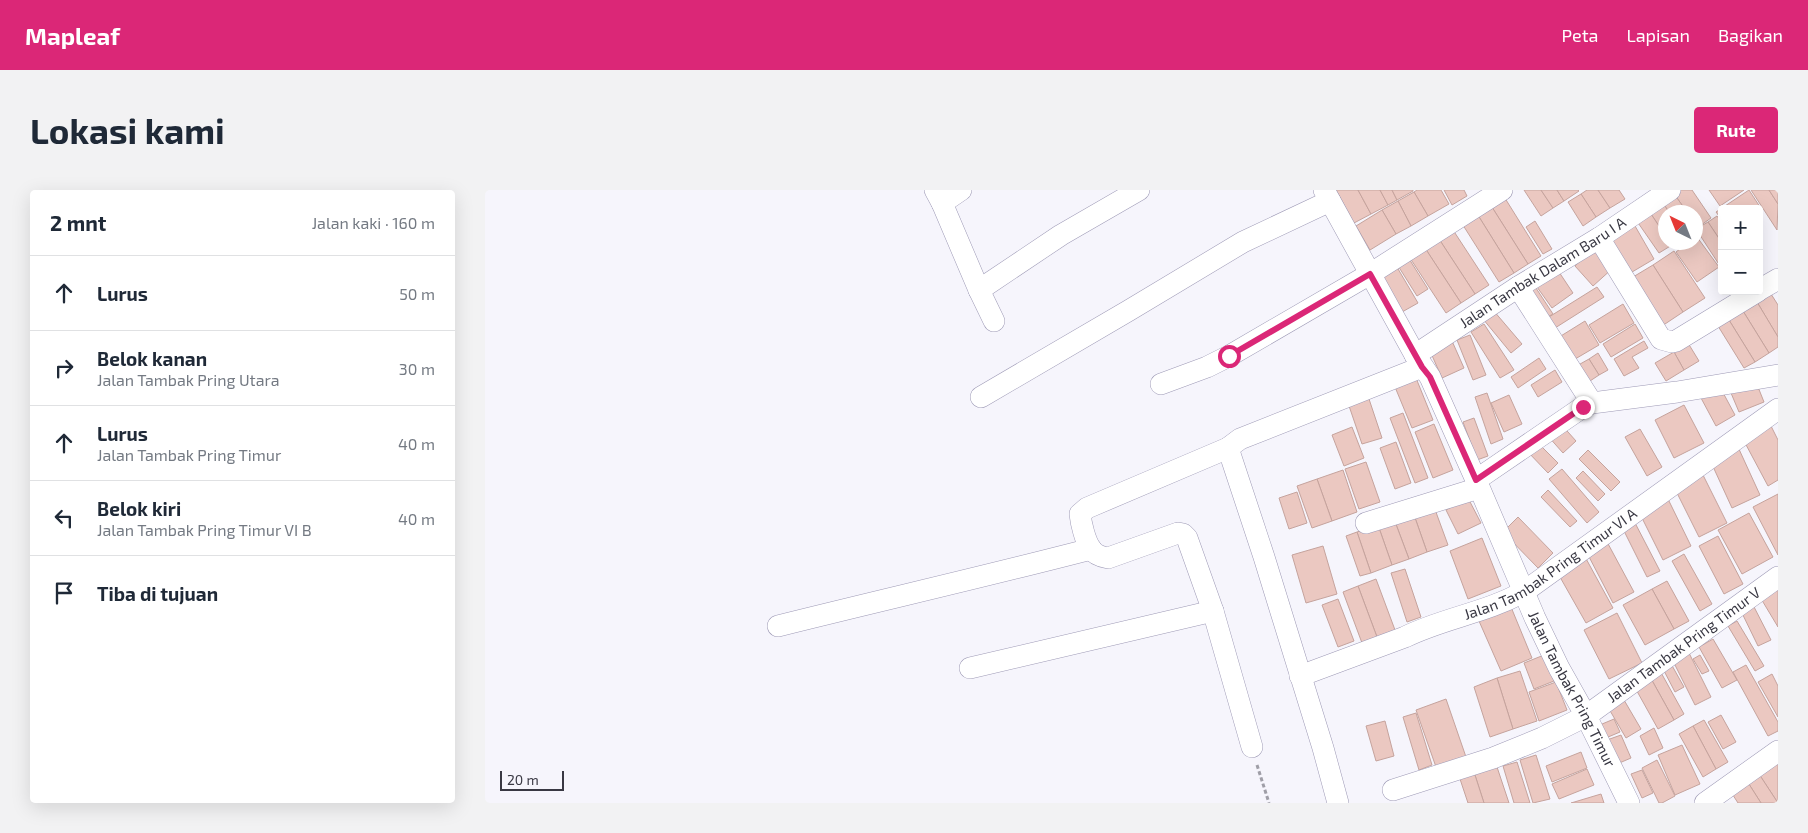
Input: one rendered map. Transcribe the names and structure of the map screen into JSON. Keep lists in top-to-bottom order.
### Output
{
  "streets": {
    "street": [
      "Jalan Tambak Dalam Baru I A",
      "Jalan Tambak Pring Timur VI A",
      "Jalan Tambak Pring Timur V",
      "Jalan Tambak Pring Timur"
    ]
  },
  "crossings": [
    ["Jalan Tambak Dalam Baru I A", "Jalan Tambak Pring Timur"],
    ["Jalan Tambak Pring Timur VI A", "Jalan Tambak Pring Timur"],
    ["Jalan Tambak Pring Timur V", "Jalan Tambak Pring Timur"]
  ],
  "scale_bar": "20 m",
  "north": "top left",
  "page": {
    "header": "Mapleaf",
    "nav": ["Peta", "Lapisan", "Bagikan"],
    "buttons": "Rute",
    "title": "Lokasi kami",
    "heading": ["2 mnt", "Jalan kaki · 160 m"],
    "map_buttons": ["+", "−"],
    "list": [
      ["Lurus", "50 m"],
      ["Belok kanan", "Jalan Tambak Pring Utara", "30 m"],
      ["Lurus", "Jalan Tambak Pring Timur", "40 m"],
      ["Belok kiri", "Jalan Tambak Pring Timur VI B", "40 m"],
      "Tiba di tujuan"
    ],
    "scale": "20 m"
  }
}
